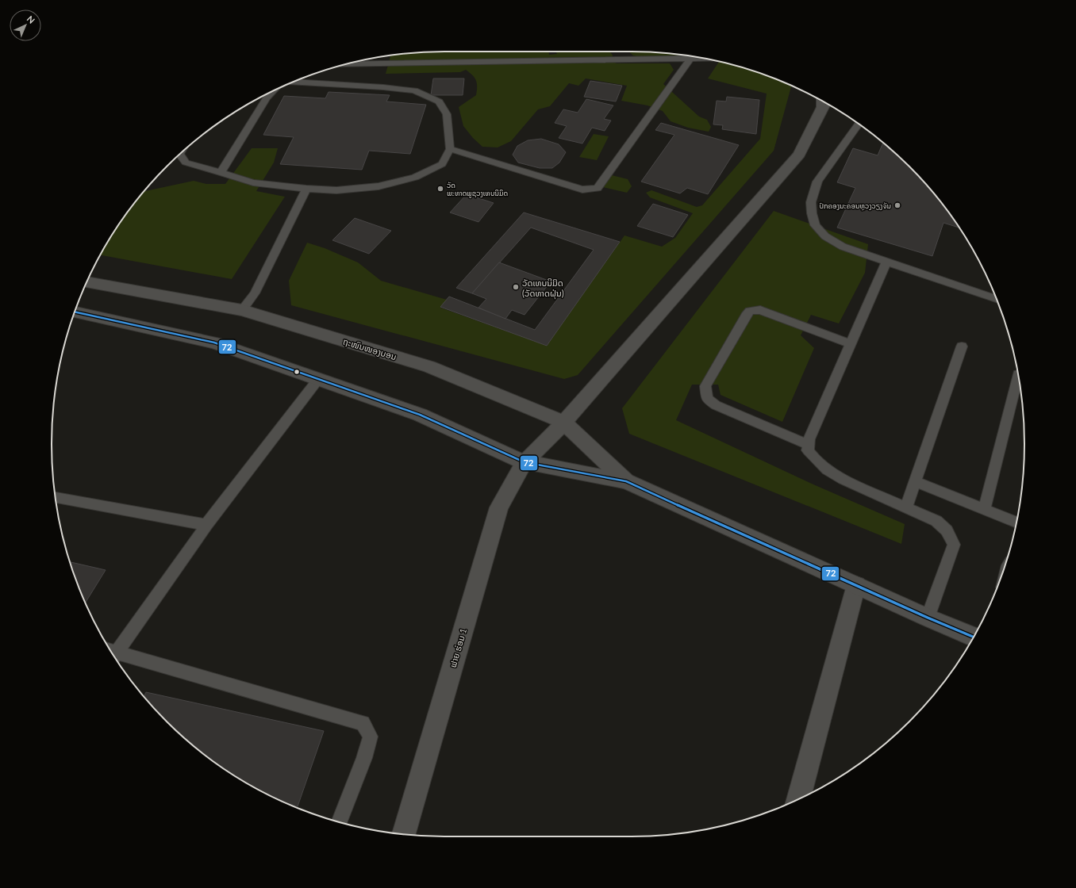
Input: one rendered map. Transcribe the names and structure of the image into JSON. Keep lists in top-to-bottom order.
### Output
{
  "streets": {
    "street": ["ຖະໜົນໜອງບອນ", "ຟາຍ ຮ່ອມ 1"]
  },
  "crossings": [
    ["ຖະໜົນໜອງບອນ", "ຟາຍ ຮ່ອມ 1"]
  ],
  "places": ["ວັດ ພະທາດພູຊວງເທບນິມິດ", "ປົກຄອງນະຄອນຫຼວງວຽງຈັນ", "ວັດເທບນີມິດ (ວັດທາດຝຸ່ນ)"],
  "lines": ["transit line 72"],
  "north": "top right"
}
